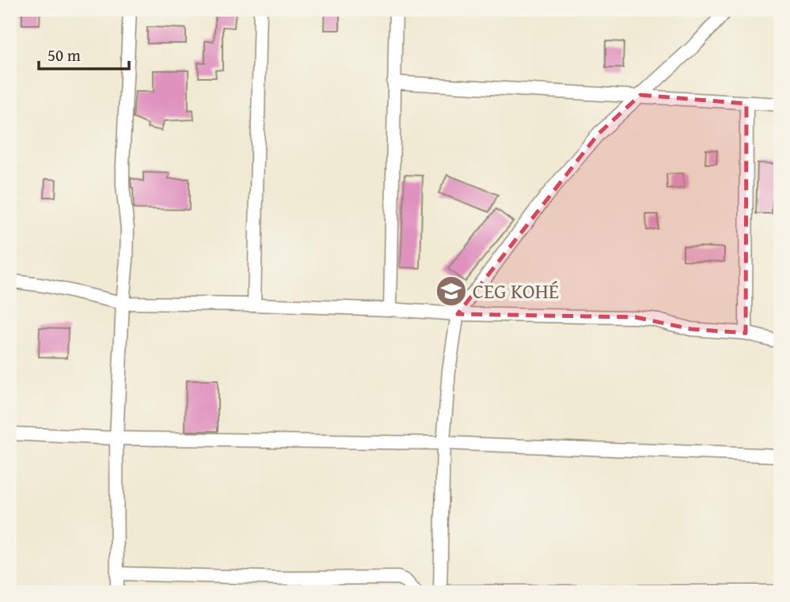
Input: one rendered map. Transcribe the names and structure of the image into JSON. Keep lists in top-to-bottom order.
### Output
{
  "places": {
    "school or university": ["CEG KOHÉ"]
  },
  "scale_bar": "50 m"
}
